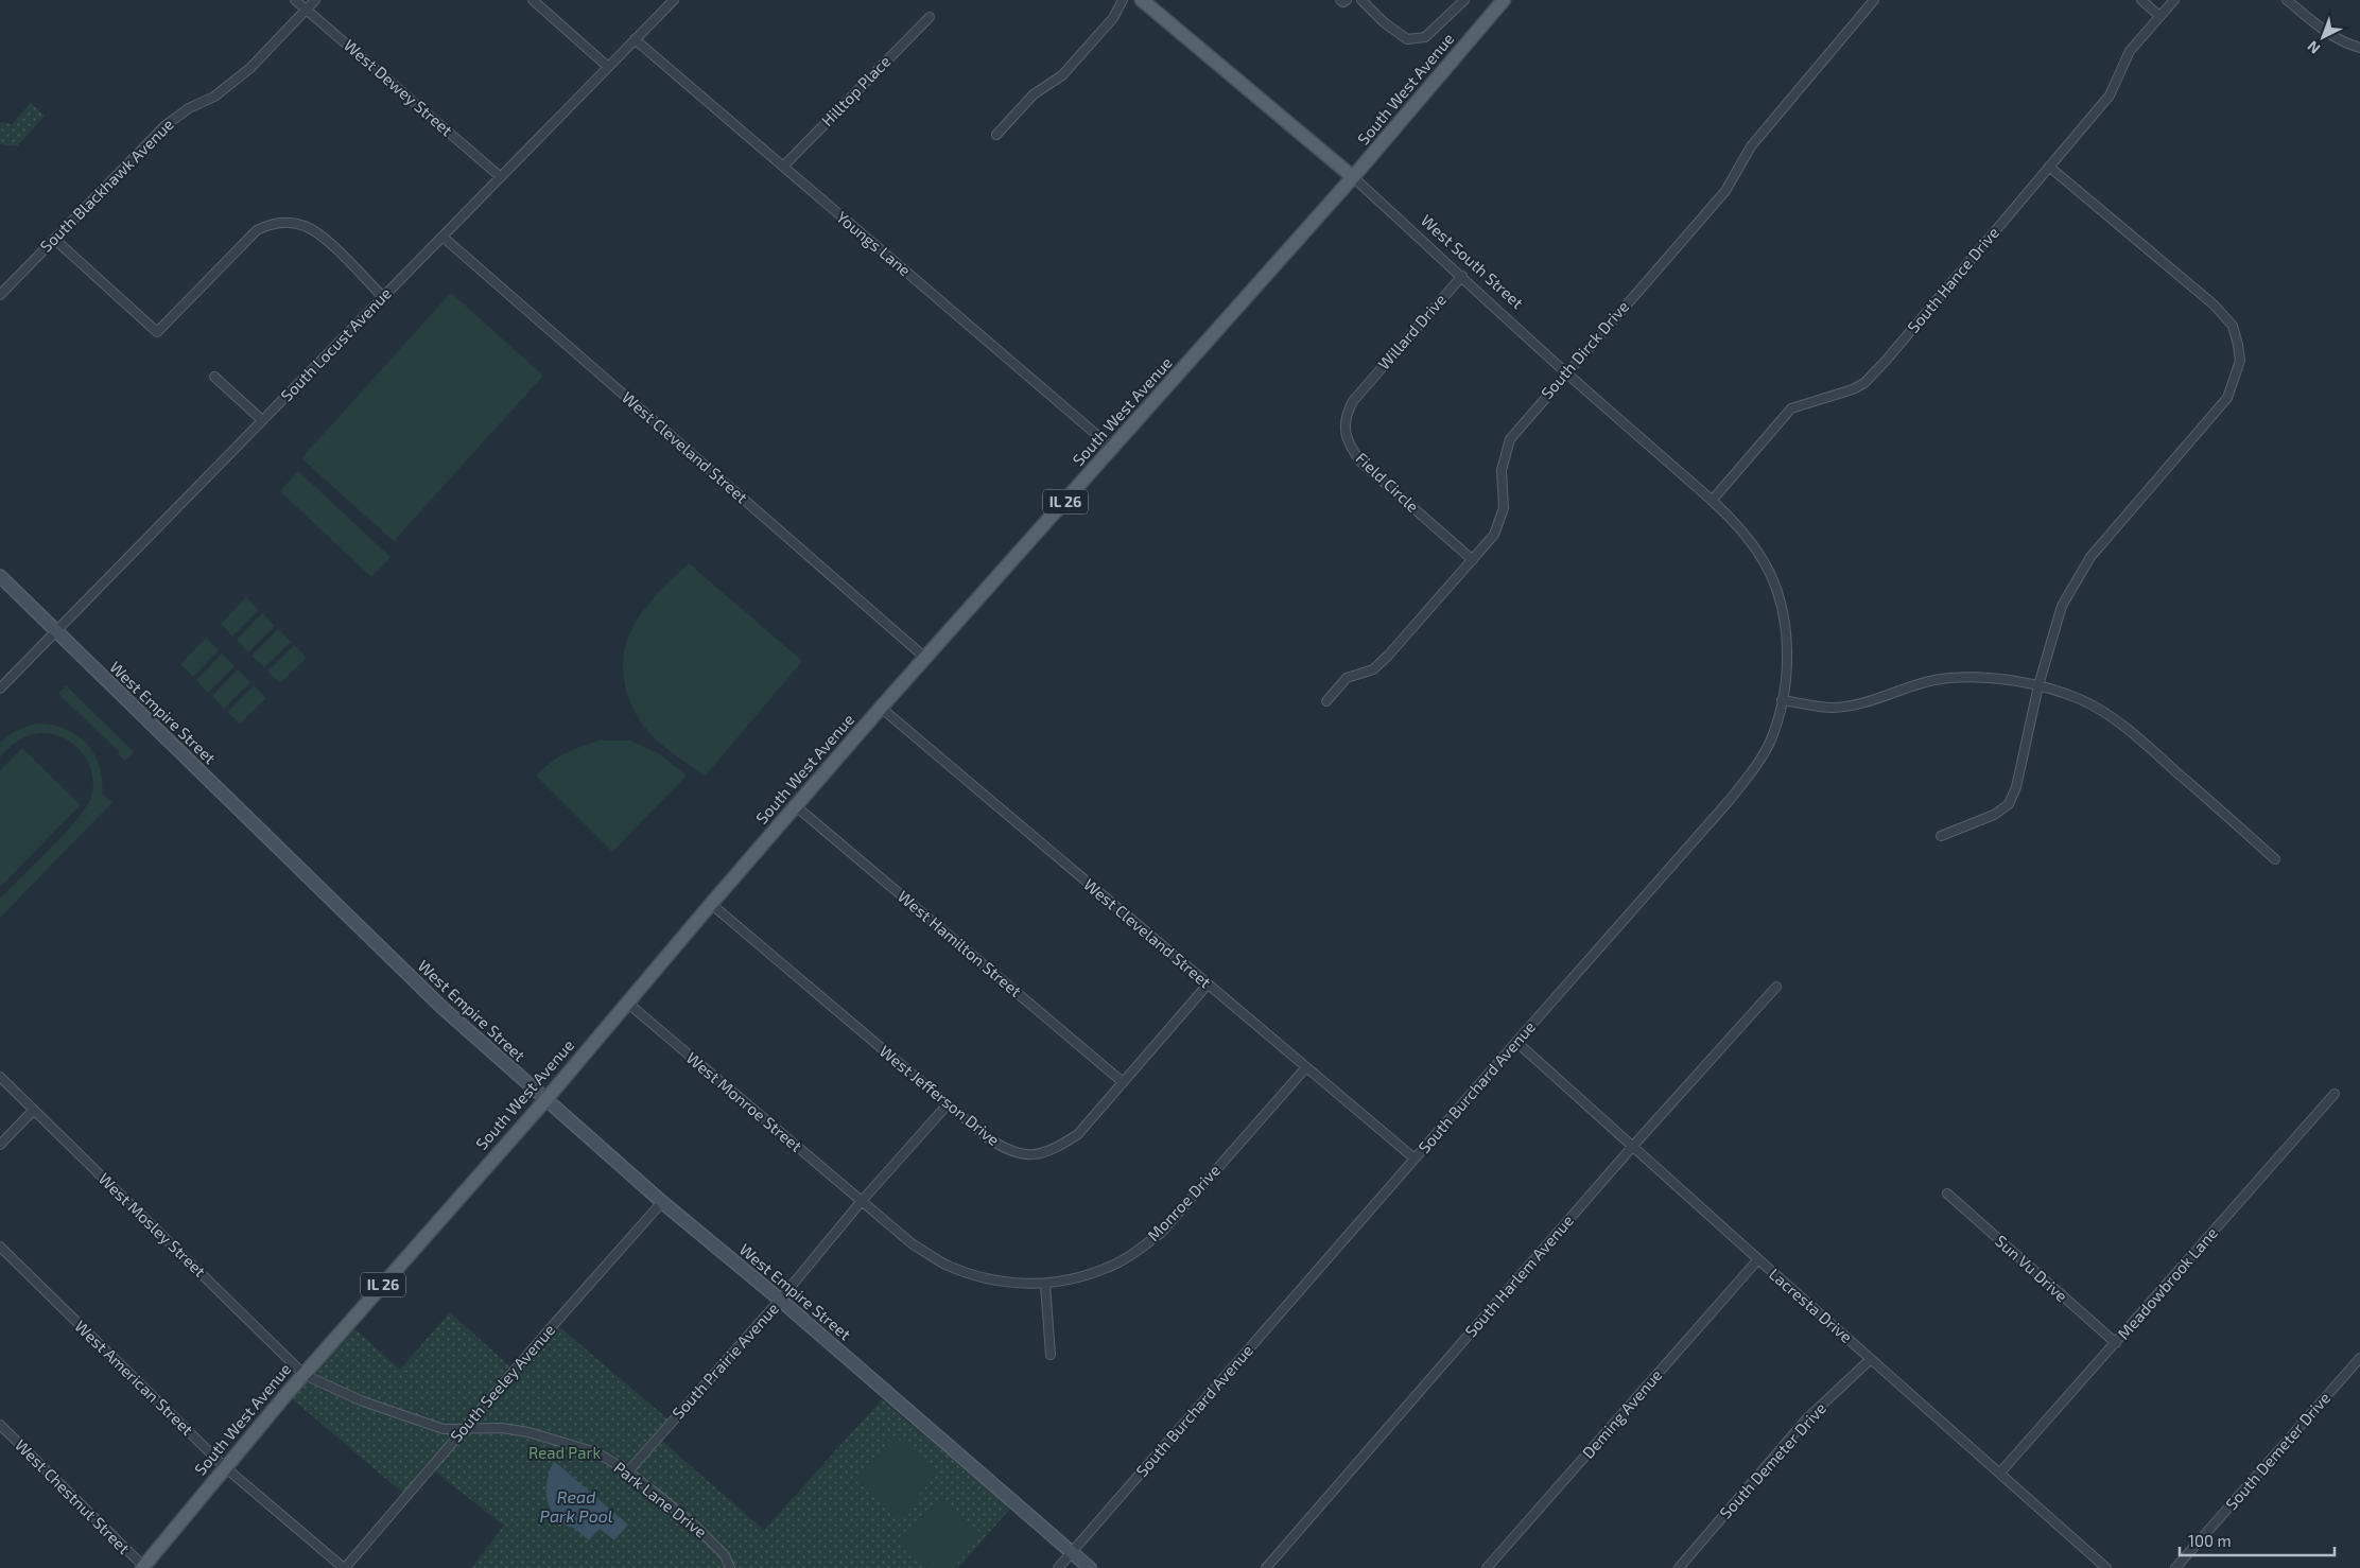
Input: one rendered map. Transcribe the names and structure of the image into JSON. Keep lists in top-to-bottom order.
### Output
{
  "streets": {
    "main road": [
      "South West Avenue",
      "West South Street",
      "IL 26",
      "West Empire Street"
    ],
    "street": [
      "West Dewey Street",
      "Hilltop Place",
      "South Blackhawk Avenue",
      "Youngs Lane",
      "South Hance Drive",
      "Willard Drive",
      "South Locust Avenue",
      "South Dirck Drive",
      "West Cleveland Street",
      "Field Circle",
      "West Hamilton Street",
      "South Burchard Avenue",
      "West Jefferson Drive",
      "West Monroe Street",
      "Monroe Drive",
      "West Mosley Street",
      "Sun Vu Drive",
      "South Harlem Avenue",
      "Meadowbrook Lane",
      "Lacresta Drive",
      "South Prairie Avenue",
      "West American Street",
      "South Seeley Avenue",
      "Deming Avenue",
      "South Demeter Drive",
      "West Chestnut Street",
      "Park Lane Drive"
    ]
  },
  "crossings": [
    ["West Dewey Street", "South Blackhawk Avenue"],
    ["West Dewey Street", "South Locust Avenue"],
    ["South West Avenue", "Youngs Lane"],
    ["South West Avenue", "West South Street"],
    ["South West Avenue", "West Cleveland Street"],
    ["South West Avenue", "West Empire Street"],
    ["South West Avenue", "West Hamilton Street"],
    ["South West Avenue", "West Jefferson Drive"],
    ["South West Avenue", "West Monroe Street"],
    ["South West Avenue", "West Mosley Street"],
    ["South West Avenue", "West American Street"],
    ["South West Avenue", "West Chestnut Street"],
    ["South West Avenue", "Park Lane Drive"],
    ["Hilltop Place", "Youngs Lane"],
    ["Youngs Lane", "South Locust Avenue"],
    ["West South Street", "South Hance Drive"],
    ["West South Street", "Willard Drive"],
    ["West South Street", "South Dirck Drive"],
    ["West South Street", "South Burchard Avenue"],
    ["Willard Drive", "Field Circle"],
    ["South Locust Avenue", "West Cleveland Street"],
    ["South Locust Avenue", "West Empire Street"],
    ["South Dirck Drive", "Field Circle"],
    ["West Cleveland Street", "South Burchard Avenue"],
    ["West Cleveland Street", "West Jefferson Drive"],
    ["West Cleveland Street", "Monroe Drive"],
    ["West Empire Street", "South Burchard Avenue"],
    ["West Empire Street", "South Prairie Avenue"],
    ["West Empire Street", "South Seeley Avenue"],
    ["West Hamilton Street", "West Jefferson Drive"],
    ["South Burchard Avenue", "Lacresta Drive"],
    ["West Jefferson Drive", "South Prairie Avenue"],
    ["West Monroe Street", "Monroe Drive"],
    ["West Monroe Street", "South Prairie Avenue"],
    ["Monroe Drive", "South Prairie Avenue"],
    ["West Mosley Street", "Park Lane Drive"],
    ["Sun Vu Drive", "Meadowbrook Lane"],
    ["South Harlem Avenue", "Lacresta Drive"],
    ["Meadowbrook Lane", "Lacresta Drive"],
    ["Lacresta Drive", "Deming Avenue"],
    ["Lacresta Drive", "South Demeter Drive"],
    ["South Prairie Avenue", "Park Lane Drive"],
    ["West American Street", "South Seeley Avenue"],
    ["South Seeley Avenue", "Park Lane Drive"]
  ],
  "water": ["Read Park Pool"],
  "parks": ["Read Park"],
  "scale_bar": "100 m",
  "north": "bottom left"
}
